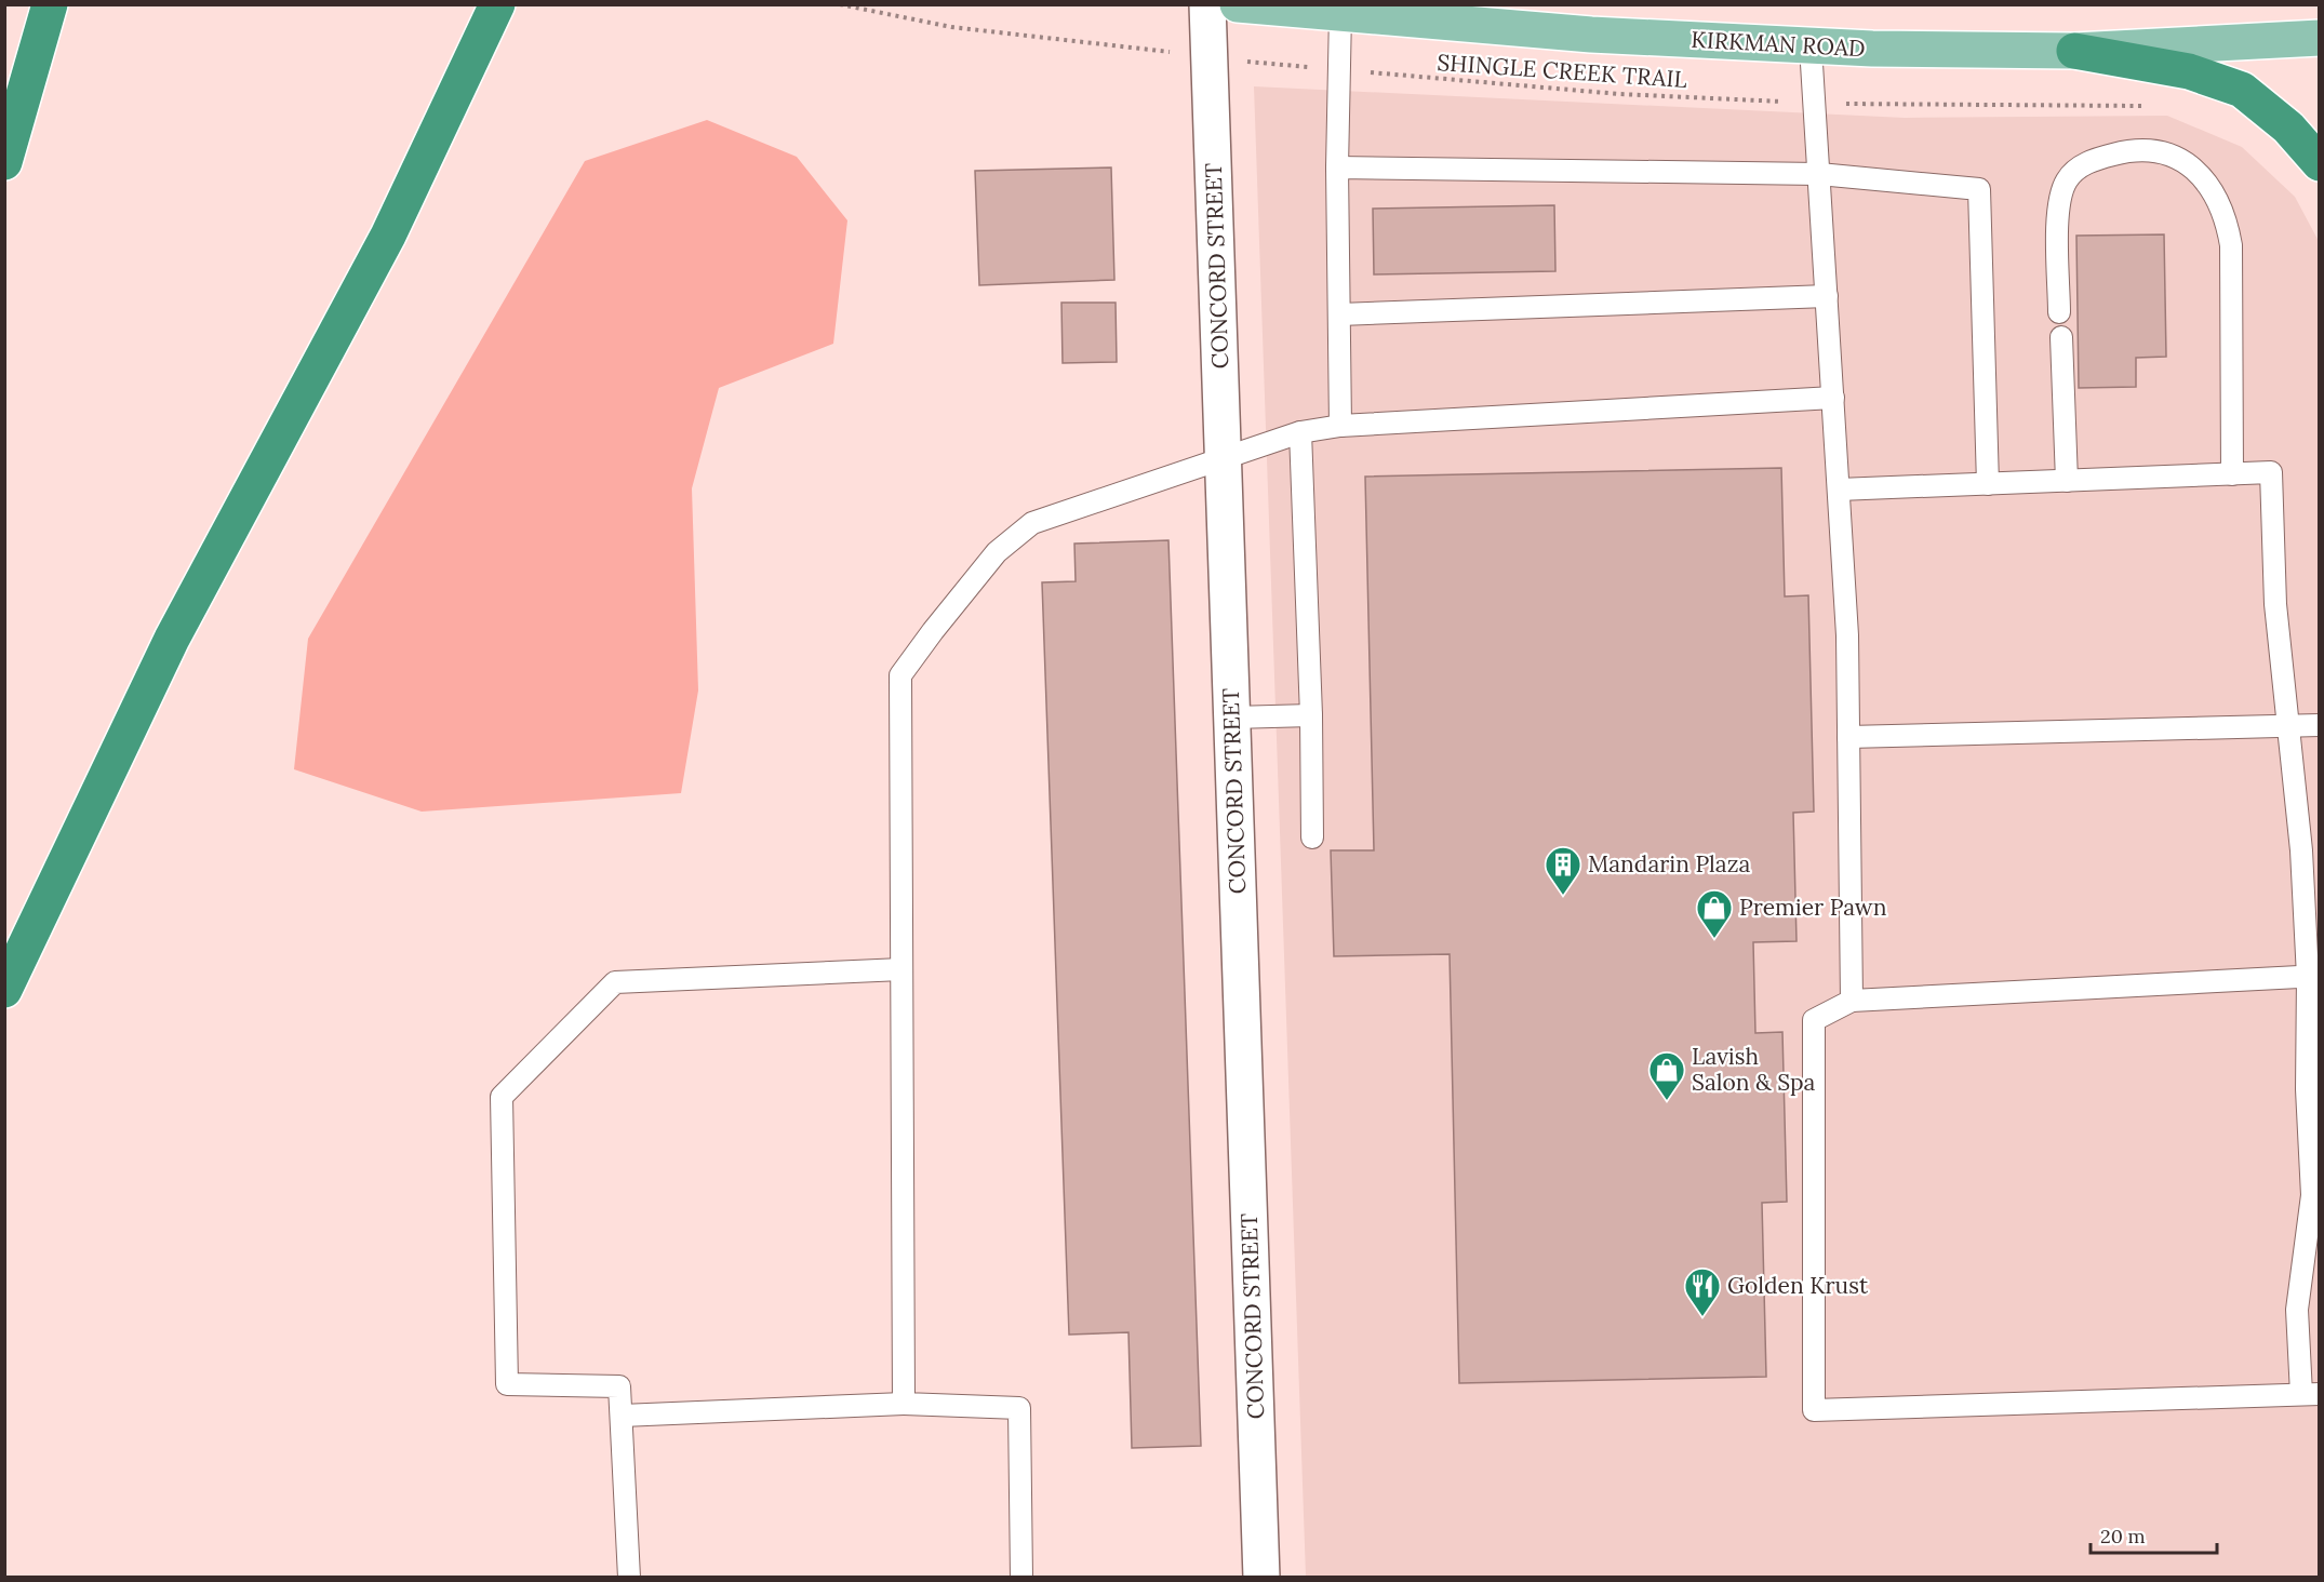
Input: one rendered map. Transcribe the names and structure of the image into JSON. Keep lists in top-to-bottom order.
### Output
{
  "streets": {
    "main road": ["KIRKMAN ROAD"],
    "street": ["CONCORD STREET"],
    "path": ["SHINGLE CREEK TRAIL"]
  },
  "crossings": [
    ["SHINGLE CREEK TRAIL", "CONCORD STREET"]
  ],
  "places": {
    "building": ["Mandarin Plaza"],
    "shop": ["Premier Pawn", "Lavish Salon & Spa"],
    "restaurant": ["Golden Krust"]
  },
  "scale_bar": "20 m"
}
